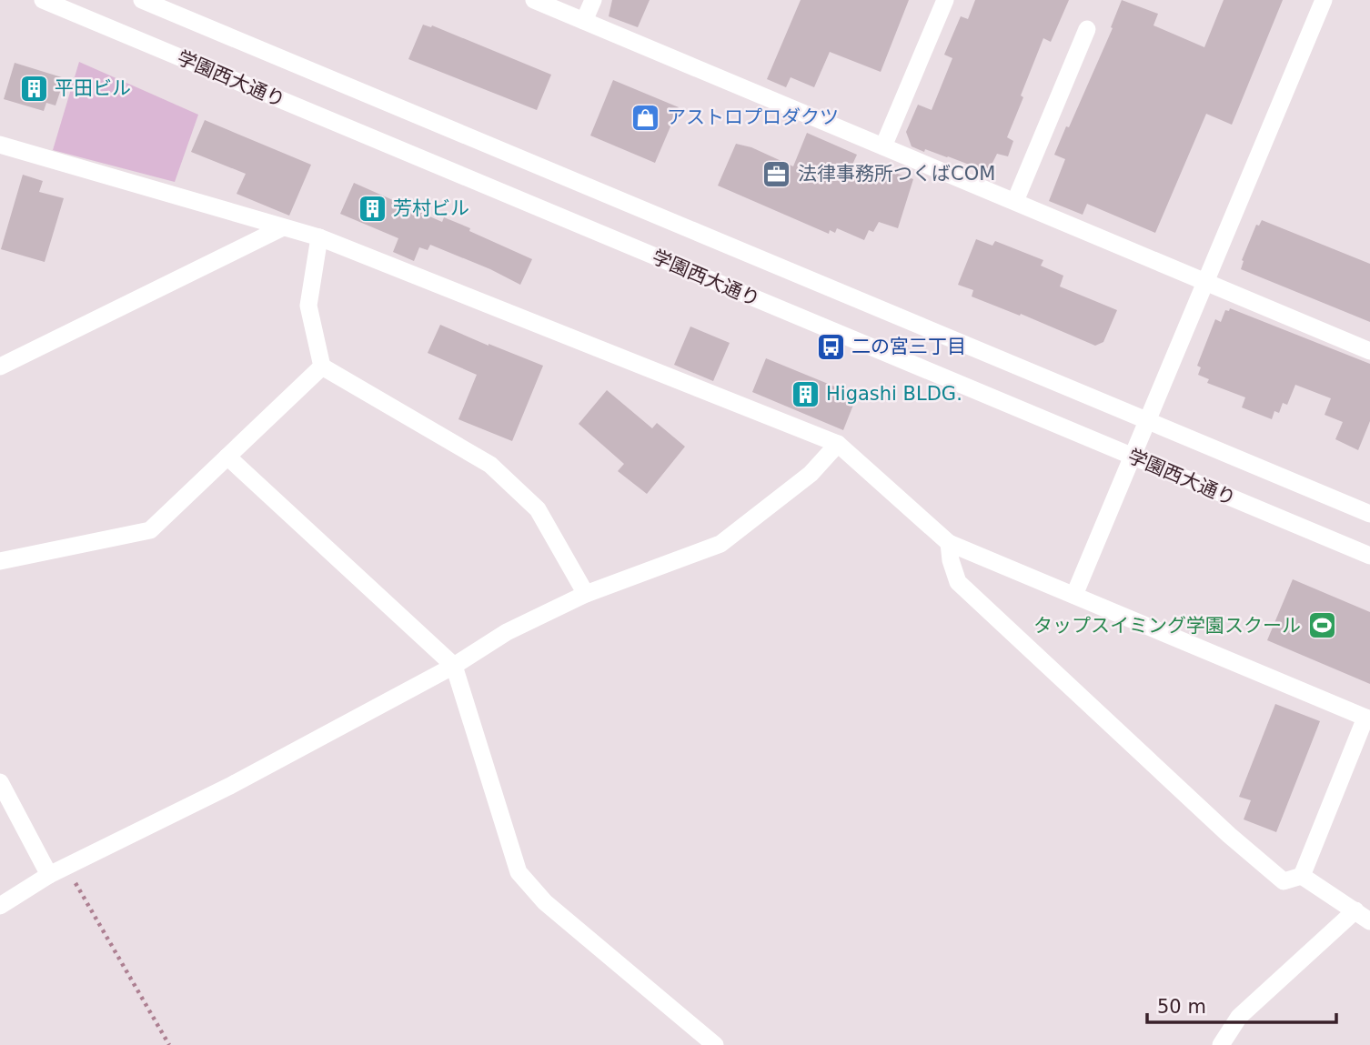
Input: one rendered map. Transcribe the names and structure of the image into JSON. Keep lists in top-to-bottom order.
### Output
{
  "streets": {
    "street": ["学園西大通り"]
  },
  "places": {
    "building": ["平田ビル", "芳村ビル", "Higashi BLDG."],
    "shop": ["アストロプロダクツ"],
    "office": ["法律事務所つくばCOM"],
    "bus stop": ["二の宮三丁目"],
    "sports": ["タップスイミング学園スクール"]
  },
  "scale_bar": "50 m"
}
